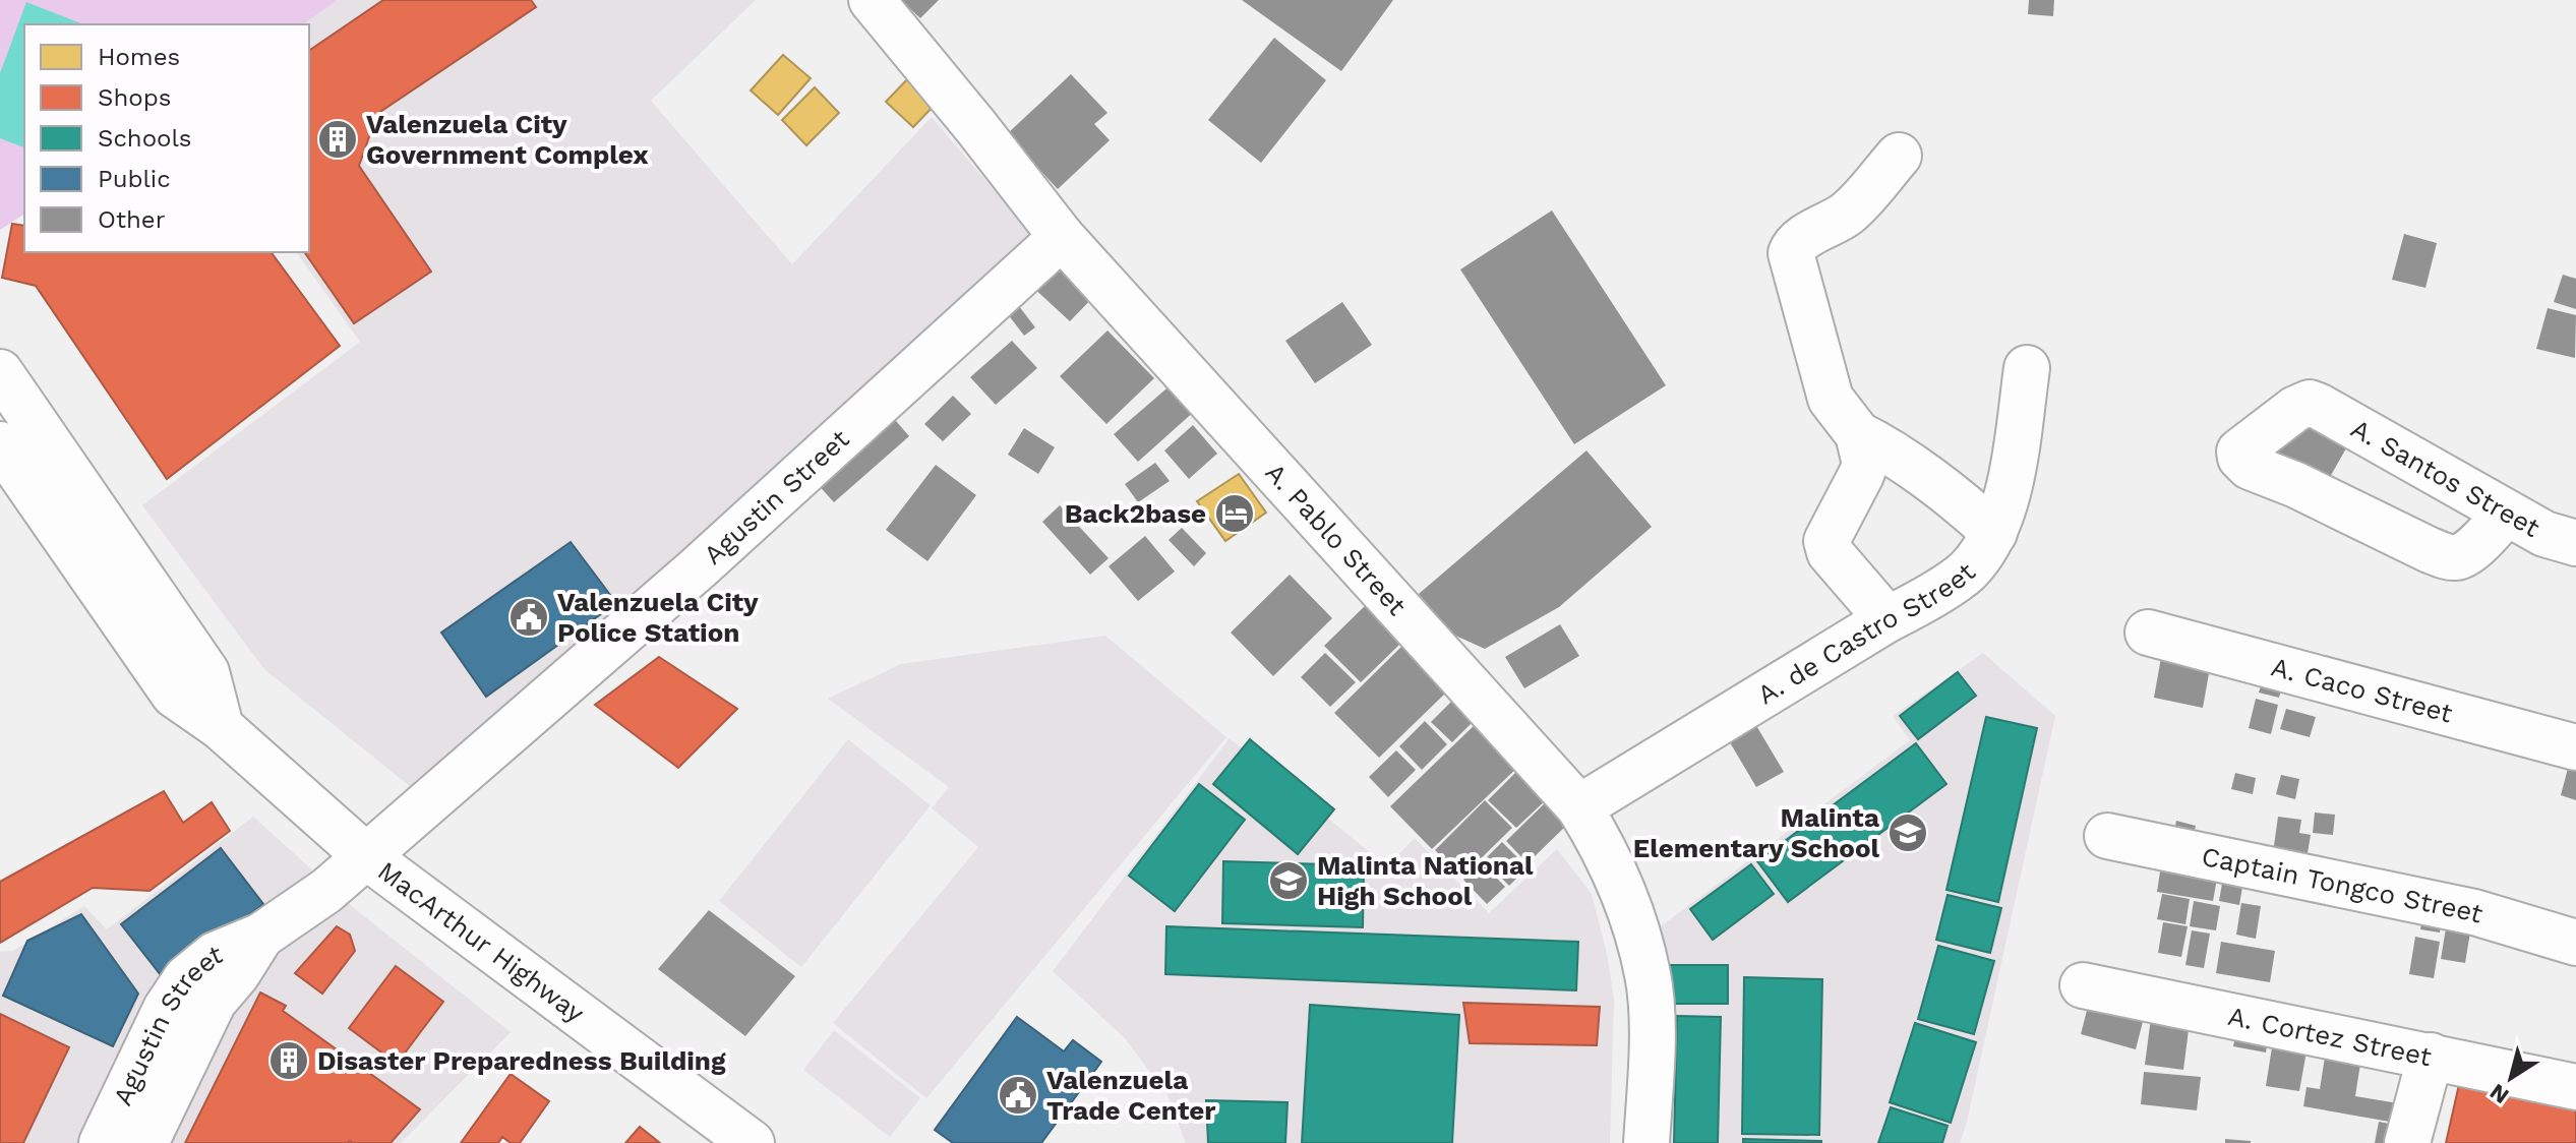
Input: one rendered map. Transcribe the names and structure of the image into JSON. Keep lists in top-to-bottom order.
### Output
{
  "streets": {
    "main road": [
      "A. Santos Street",
      "Agustin Street",
      "A. Pablo Street",
      "A. de Castro Street",
      "A. Caco Street",
      "Captain Tongco Street",
      "MacArthur Highway",
      "A. Cortez Street"
    ]
  },
  "crossings": [
    ["Agustin Street", "A. Pablo Street"],
    ["Agustin Street", "MacArthur Highway"],
    ["A. Pablo Street", "A. de Castro Street"]
  ],
  "places": {
    "building": ["Valenzuela City Government Complex", "Disaster Preparedness Building"],
    "hotel": ["Back2base"],
    "public building": ["Valenzuela City Police Station", "Valenzuela Trade Center"],
    "school or university": ["Malinta Elementary School", "Malinta National High School"]
  },
  "legend": [
    "Homes",
    "Shops",
    "Schools",
    "Public",
    "Other"
  ],
  "north": "bottom left"
}
